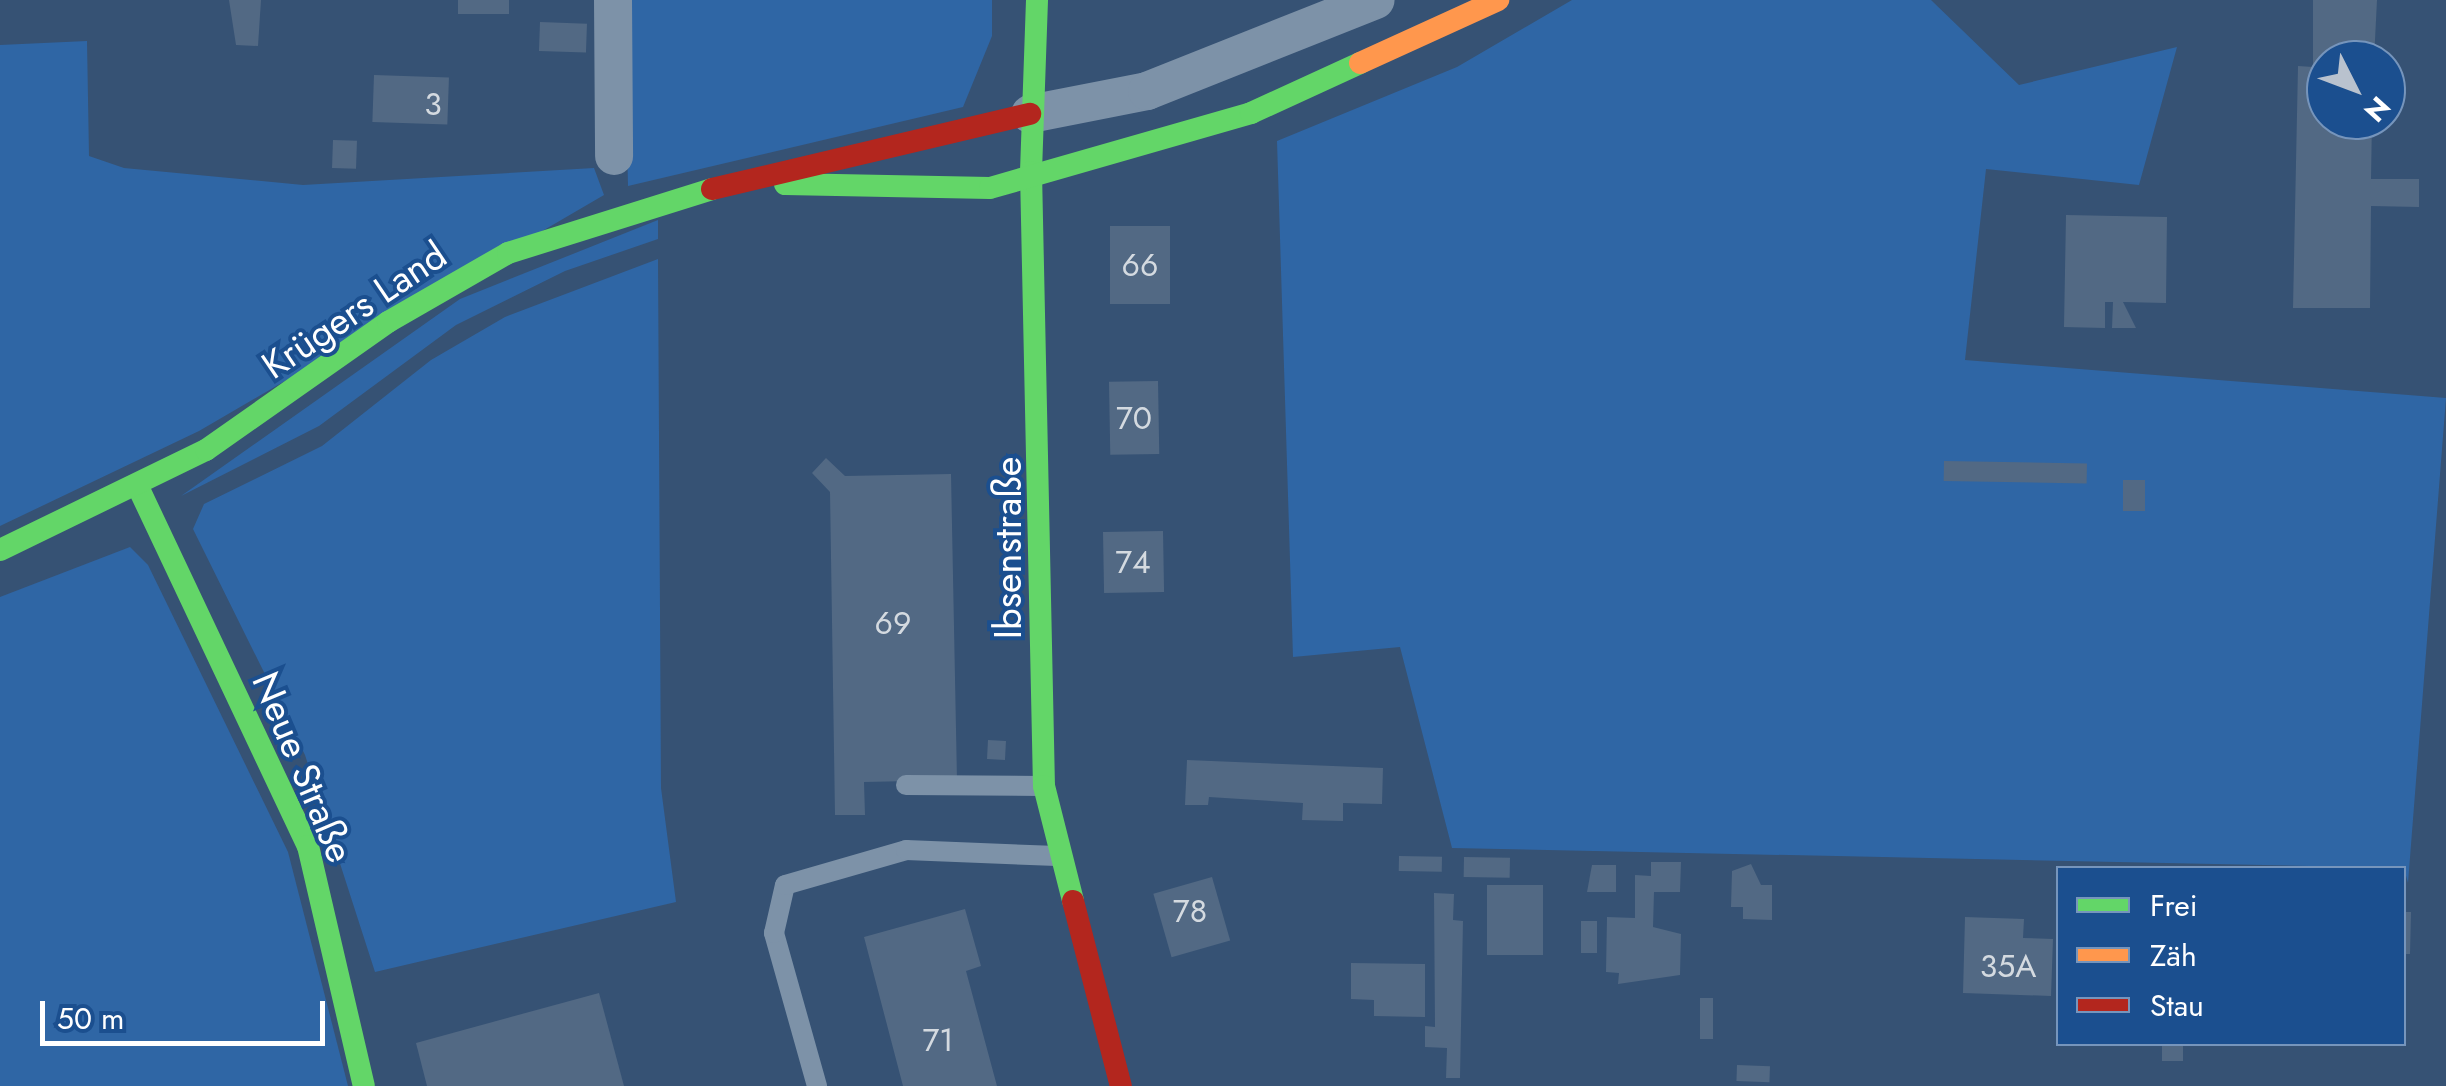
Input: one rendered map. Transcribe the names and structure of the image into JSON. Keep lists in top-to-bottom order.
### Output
{
  "streets": {
    "street": ["Krügers Land", "Ibsenstraße", "Neue Straße"]
  },
  "crossings": [
    ["Krügers Land", "Ibsenstraße"],
    ["Krügers Land", "Neue Straße"]
  ],
  "house_numbers": [
    "3",
    "66",
    "70",
    "74",
    "69",
    "78",
    "35A",
    "71"
  ],
  "legend": ["Frei", "Zäh", "Stau"],
  "scale_bar": "50 m",
  "north": "bottom right"
}
